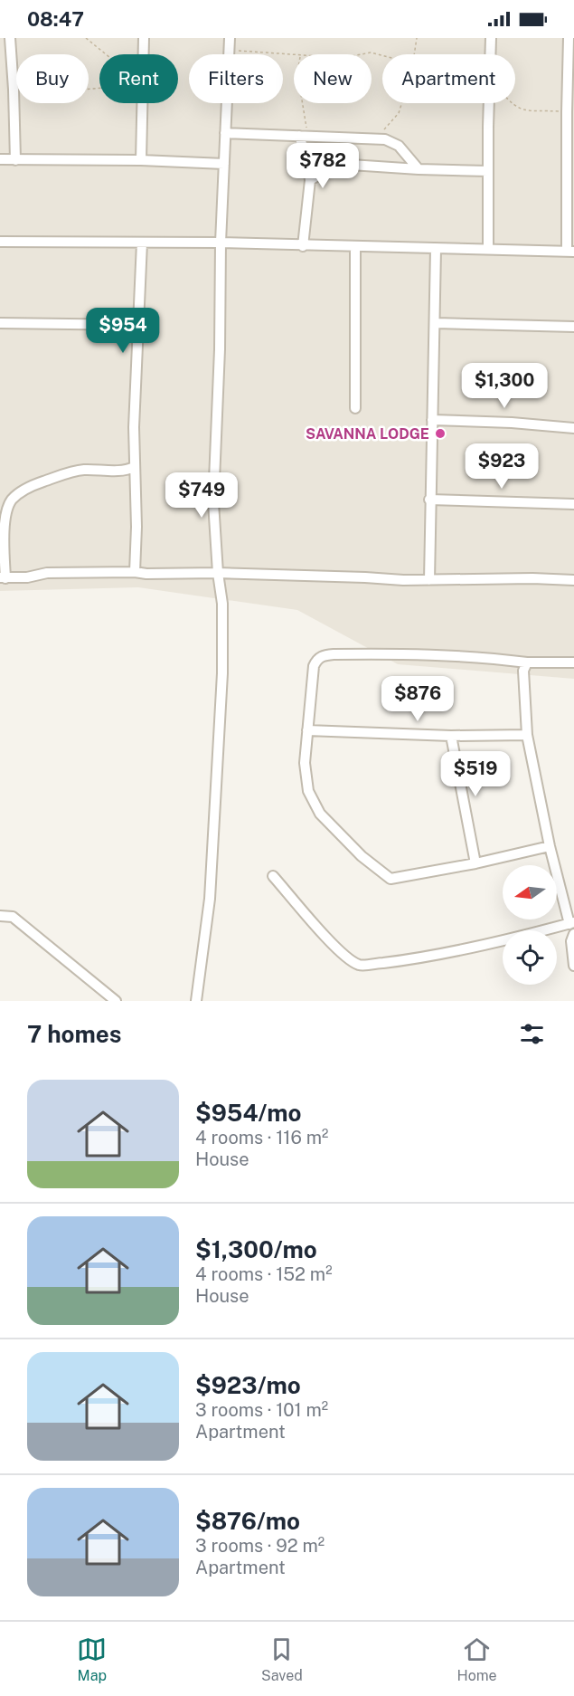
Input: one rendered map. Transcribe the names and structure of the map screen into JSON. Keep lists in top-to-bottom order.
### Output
{
  "places": ["SAVANNA LODGE"],
  "north": "left",
  "page": {
    "status": "08:47",
    "chip": [
      "Buy",
      "Rent",
      "Filters",
      "New",
      "Apartment"
    ],
    "price": [
      "$782",
      "$954",
      "$1,300",
      "$923",
      "$749",
      "$876",
      "$519"
    ],
    "heading": "7 homes",
    "list": [
      {
        "name": "$954/mo",
        "note": "4 rooms · 116 m² · House"
      },
      {
        "name": "$1,300/mo",
        "note": "4 rooms · 152 m² · House"
      },
      {
        "name": "$923/mo",
        "note": "3 rooms · 101 m² · Apartment"
      },
      {
        "name": "$876/mo",
        "note": "3 rooms · 92 m² · Apartment"
      }
    ],
    "tabs": ["Map", "Saved", "Home"]
  }
}
